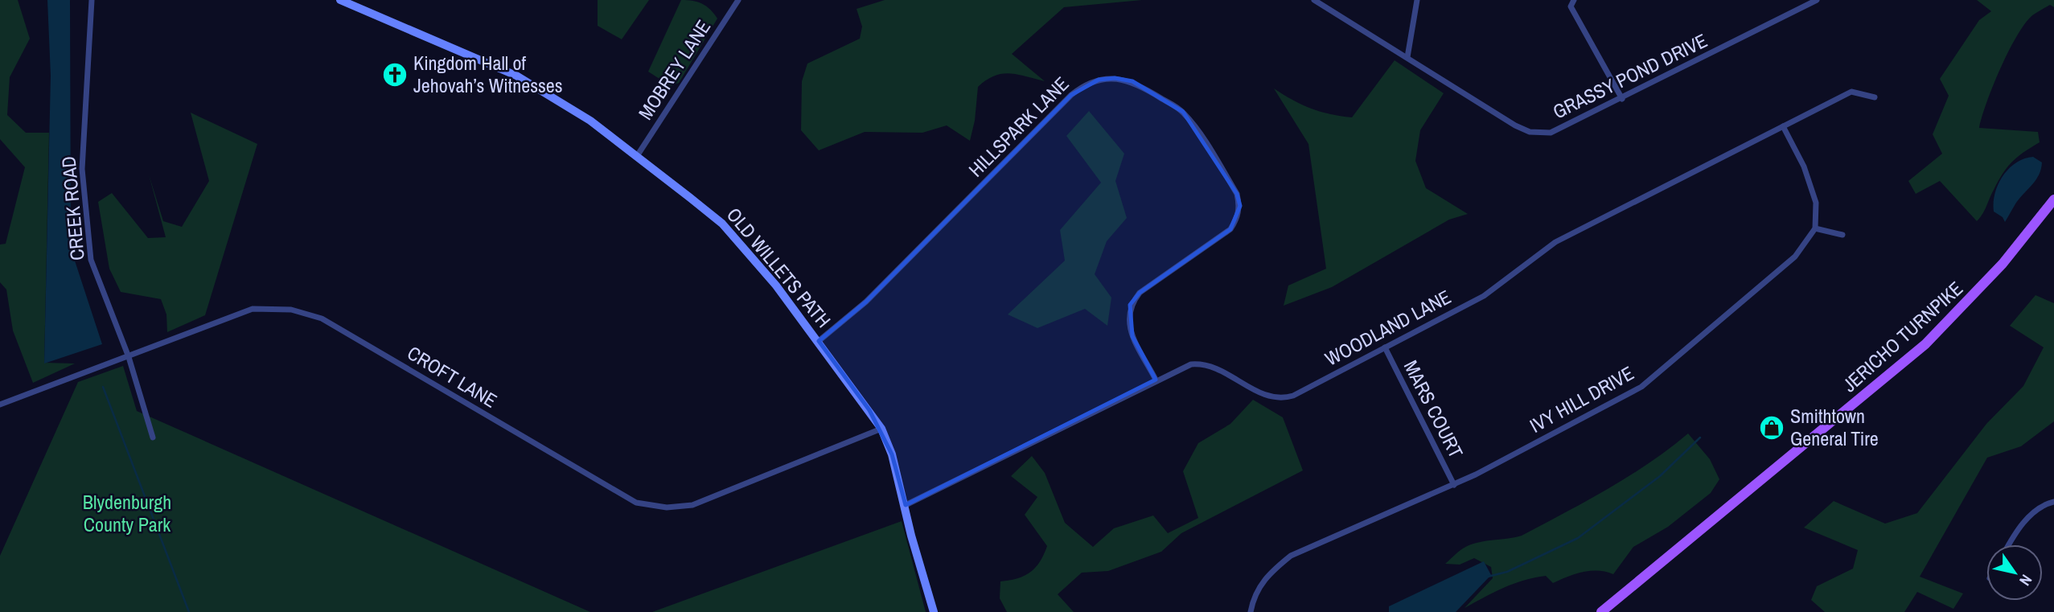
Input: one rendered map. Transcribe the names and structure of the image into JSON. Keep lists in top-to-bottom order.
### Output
{
  "streets": {
    "main road": ["OLD WILLETS PATH", "JERICHO TURNPIKE"],
    "street": [
      "MOBREY LANE",
      "GRASSY POND DRIVE",
      "HILLSPARK LANE",
      "CREEK ROAD",
      "WOODLAND LANE",
      "CROFT LANE",
      "IVY HILL DRIVE",
      "MARS COURT"
    ]
  },
  "crossings": [
    ["MOBREY LANE", "OLD WILLETS PATH"],
    ["HILLSPARK LANE", "OLD WILLETS PATH"],
    ["HILLSPARK LANE", "WOODLAND LANE"],
    ["CREEK ROAD", "CROFT LANE"],
    ["OLD WILLETS PATH", "WOODLAND LANE"],
    ["OLD WILLETS PATH", "CROFT LANE"],
    ["WOODLAND LANE", "MARS COURT"],
    ["IVY HILL DRIVE", "MARS COURT"]
  ],
  "parks": ["Blydenburgh County Park"],
  "places": {
    "church": ["Kingdom Hall of Jehovah’s Witnesses"],
    "shop": ["Smithtown General Tire"]
  },
  "north": "bottom right"
}
